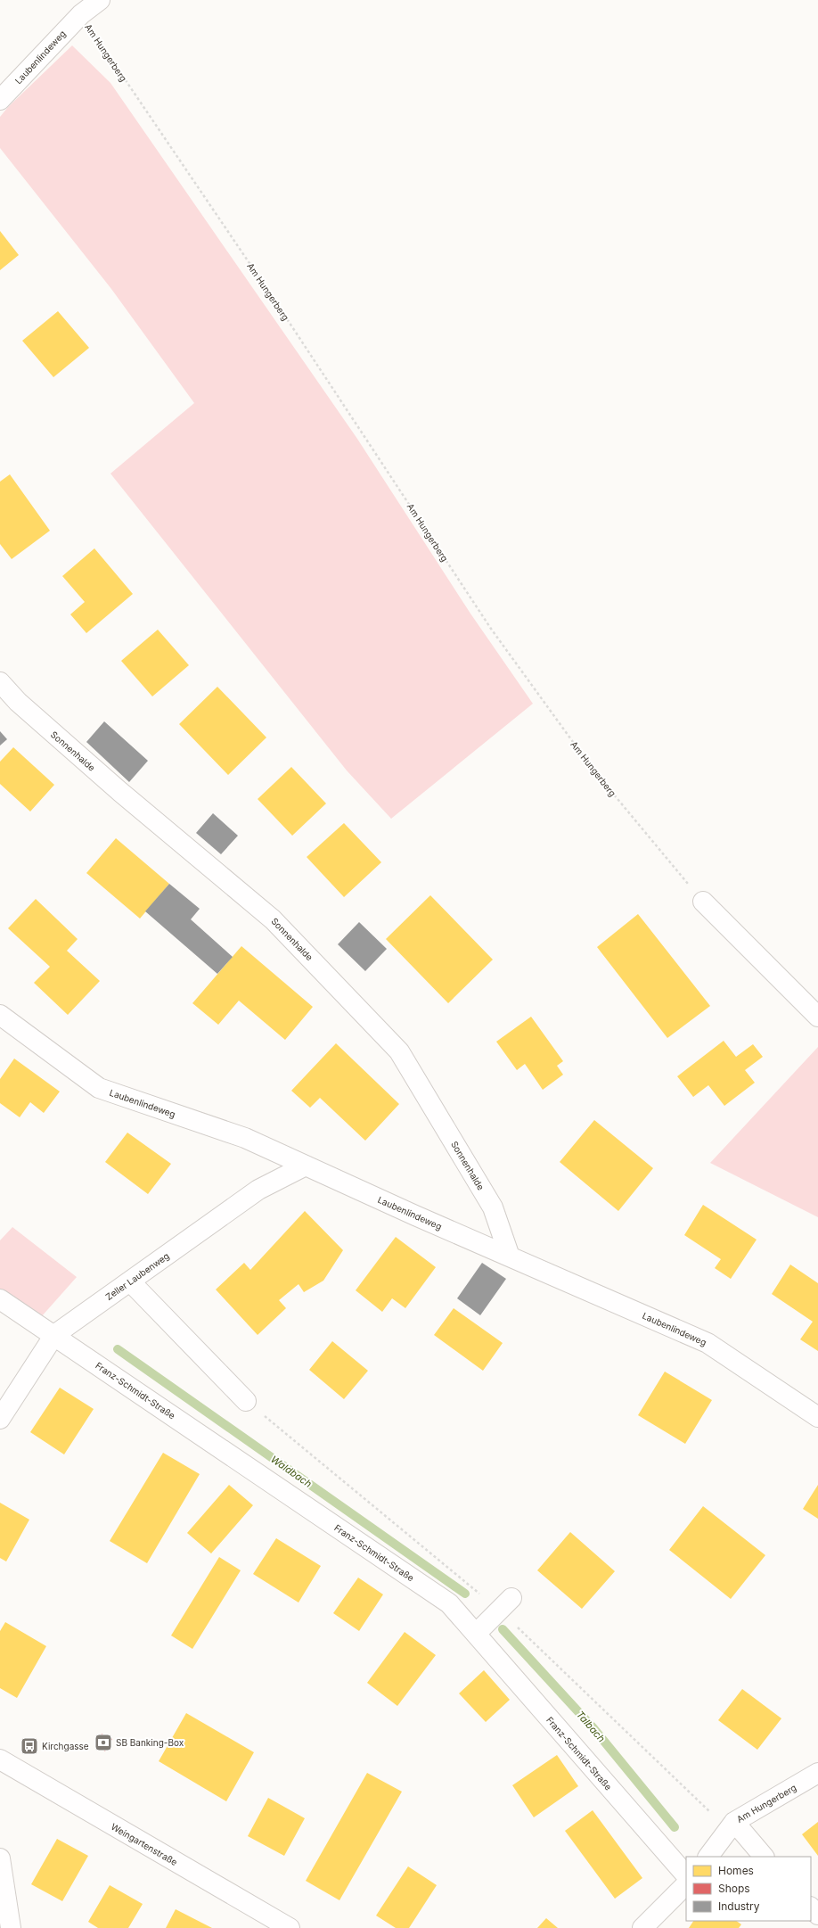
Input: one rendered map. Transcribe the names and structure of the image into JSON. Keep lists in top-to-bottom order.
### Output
{
  "streets": {
    "street": [
      "Am Hungerberg",
      "Laubenlindeweg",
      "Sonnenhalde",
      "Zeller Laubenweg",
      "Franz-Schmidt-Straße",
      "Weingartenstraße"
    ]
  },
  "crossings": [
    ["Am Hungerberg", "Laubenlindeweg"],
    ["Laubenlindeweg", "Sonnenhalde"],
    ["Laubenlindeweg", "Zeller Laubenweg"],
    ["Zeller Laubenweg", "Franz-Schmidt-Straße"]
  ],
  "water": ["Waldbach", "Talbach"],
  "places": {
    "bank": ["SB Banking-Box"],
    "bus stop": ["Kirchgasse"]
  },
  "legend": ["Homes", "Shops", "Industry"]
}
